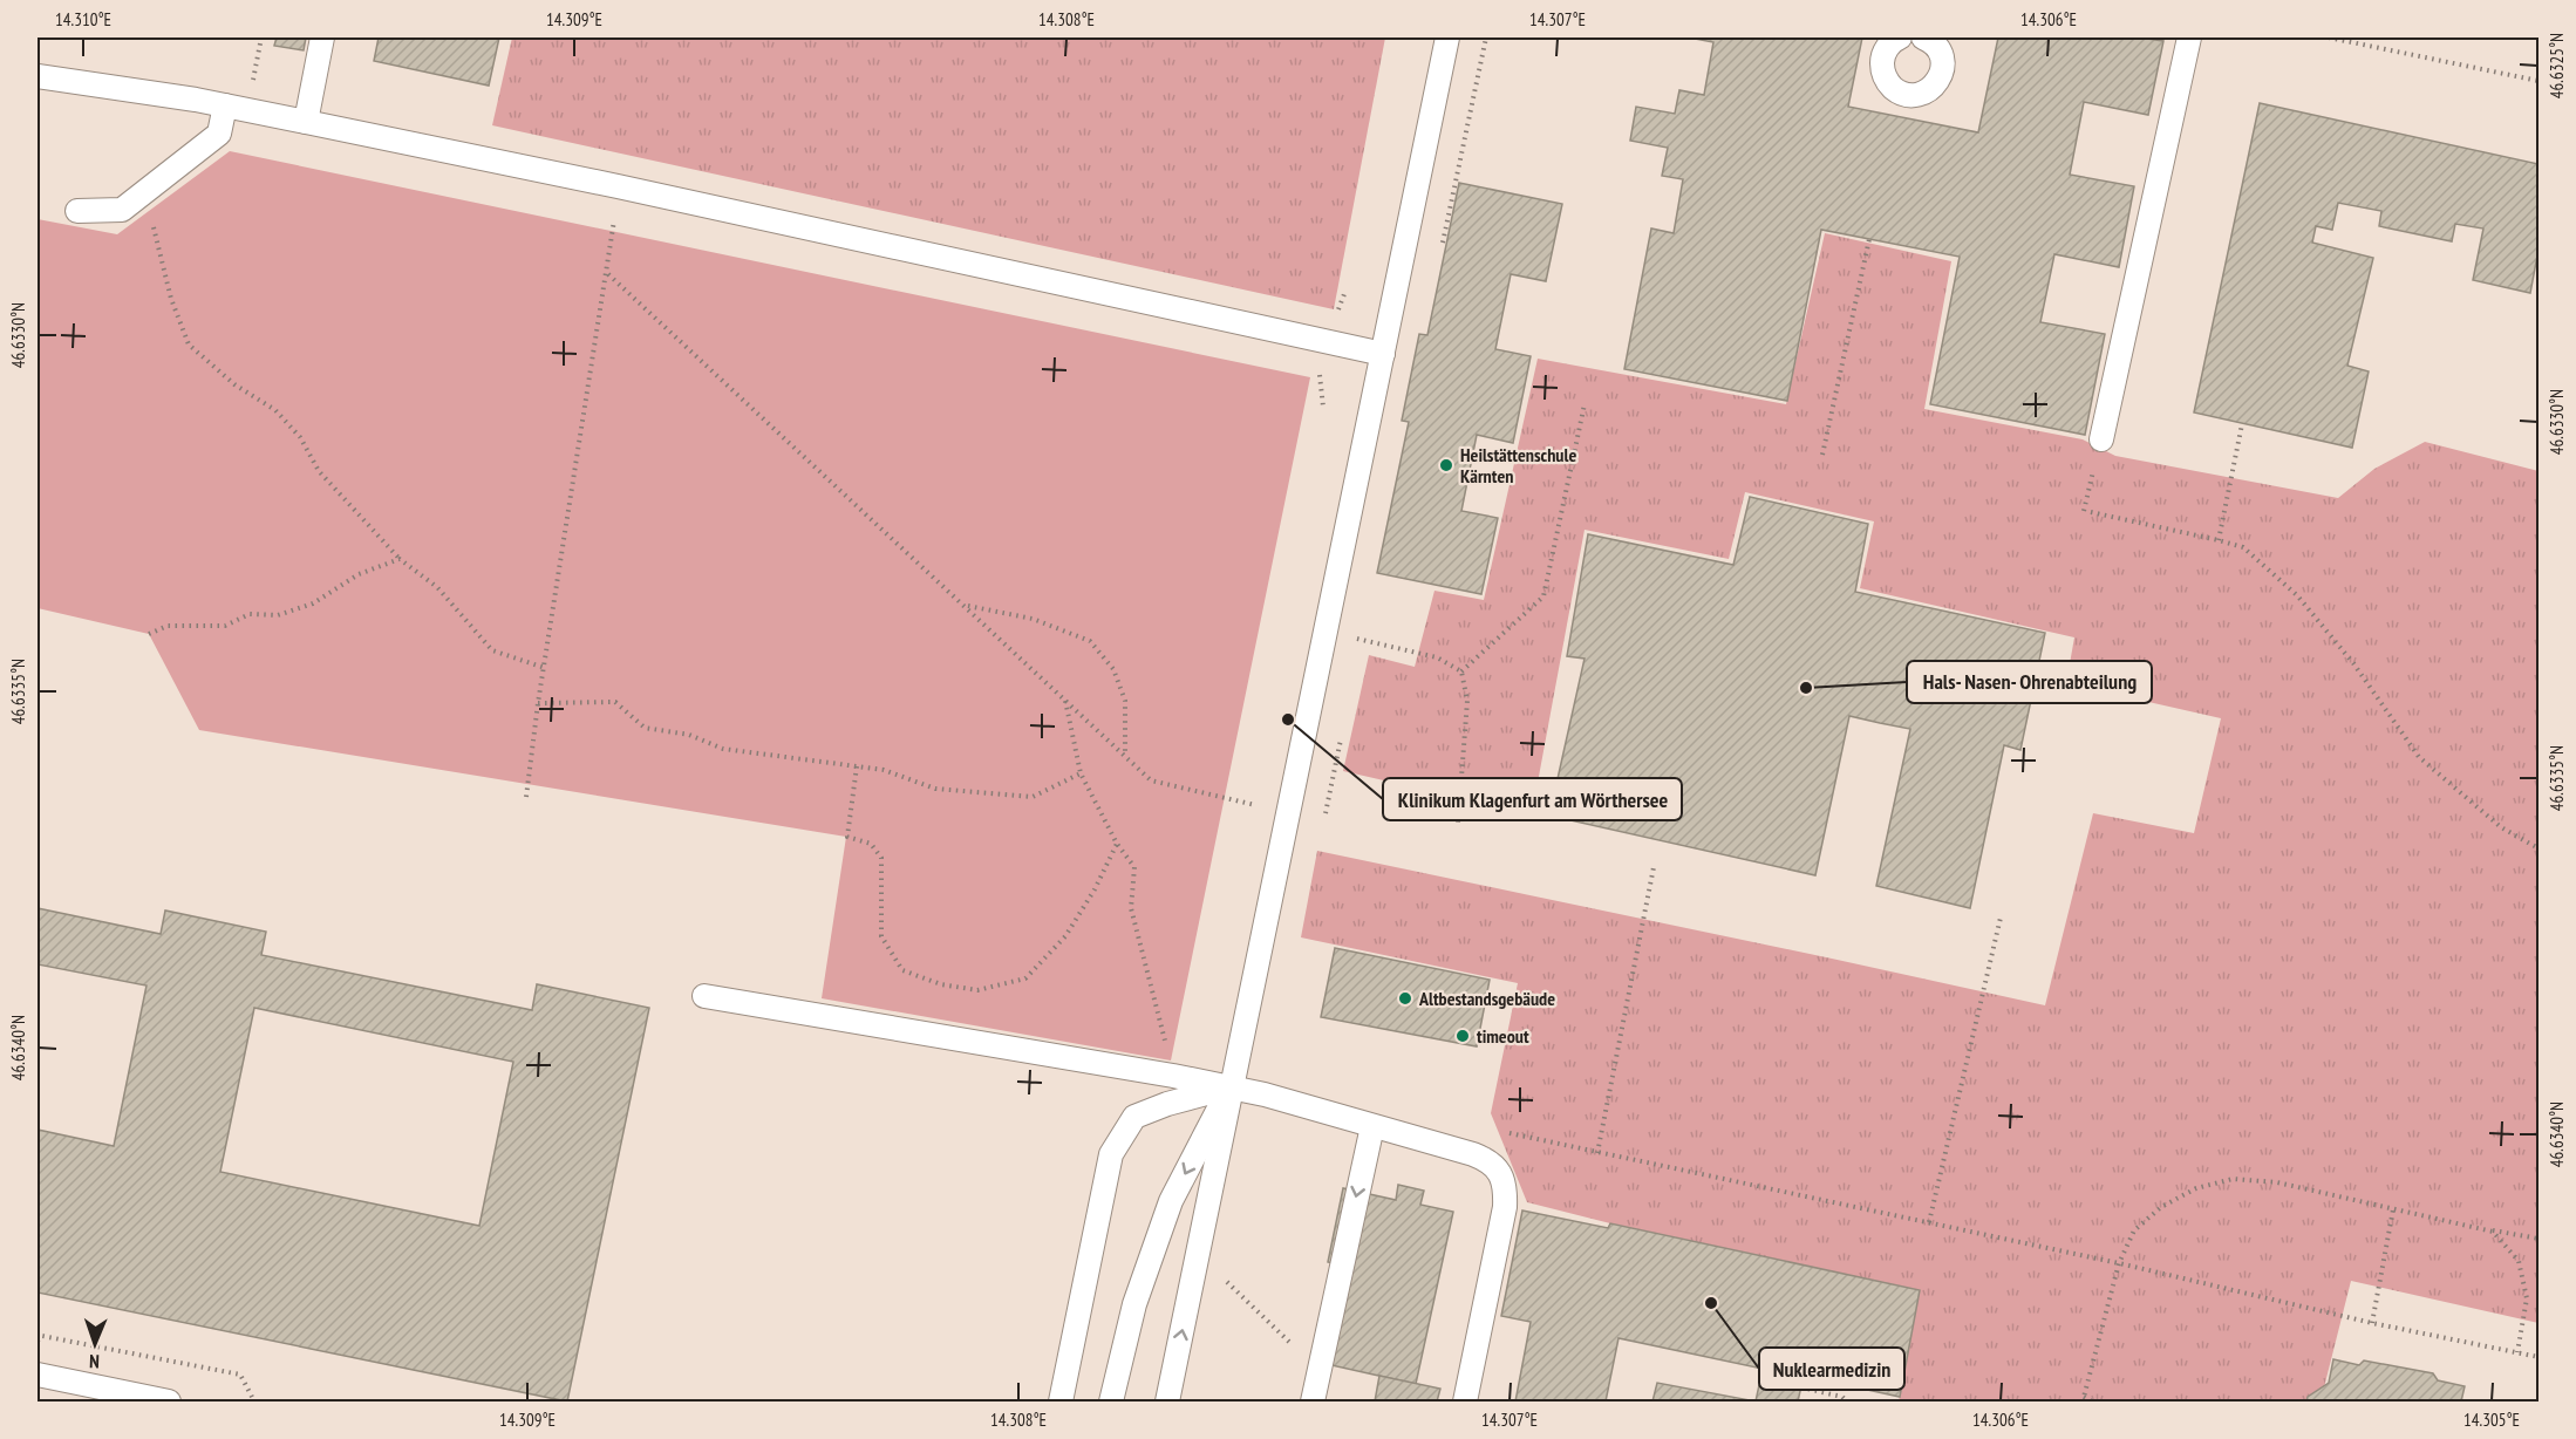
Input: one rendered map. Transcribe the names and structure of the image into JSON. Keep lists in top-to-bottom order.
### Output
{
  "places": [
    "Heilstättenschule Kärnten",
    "Hals- Nasen- Ohrenabteilung",
    "Klinikum Klagenfurt am Wörthersee",
    "Altbestandsgebäude",
    "timeout",
    "Nuklearmedizin"
  ],
  "north": "bottom",
  "coordinates": [
    "14.310°E",
    "14.309°E",
    "14.308°E",
    "14.307°E",
    "14.306°E",
    "46.6325°N",
    "46.6330°N",
    "46.6335°N",
    "46.6340°N",
    "14.305°E"
  ]
}
